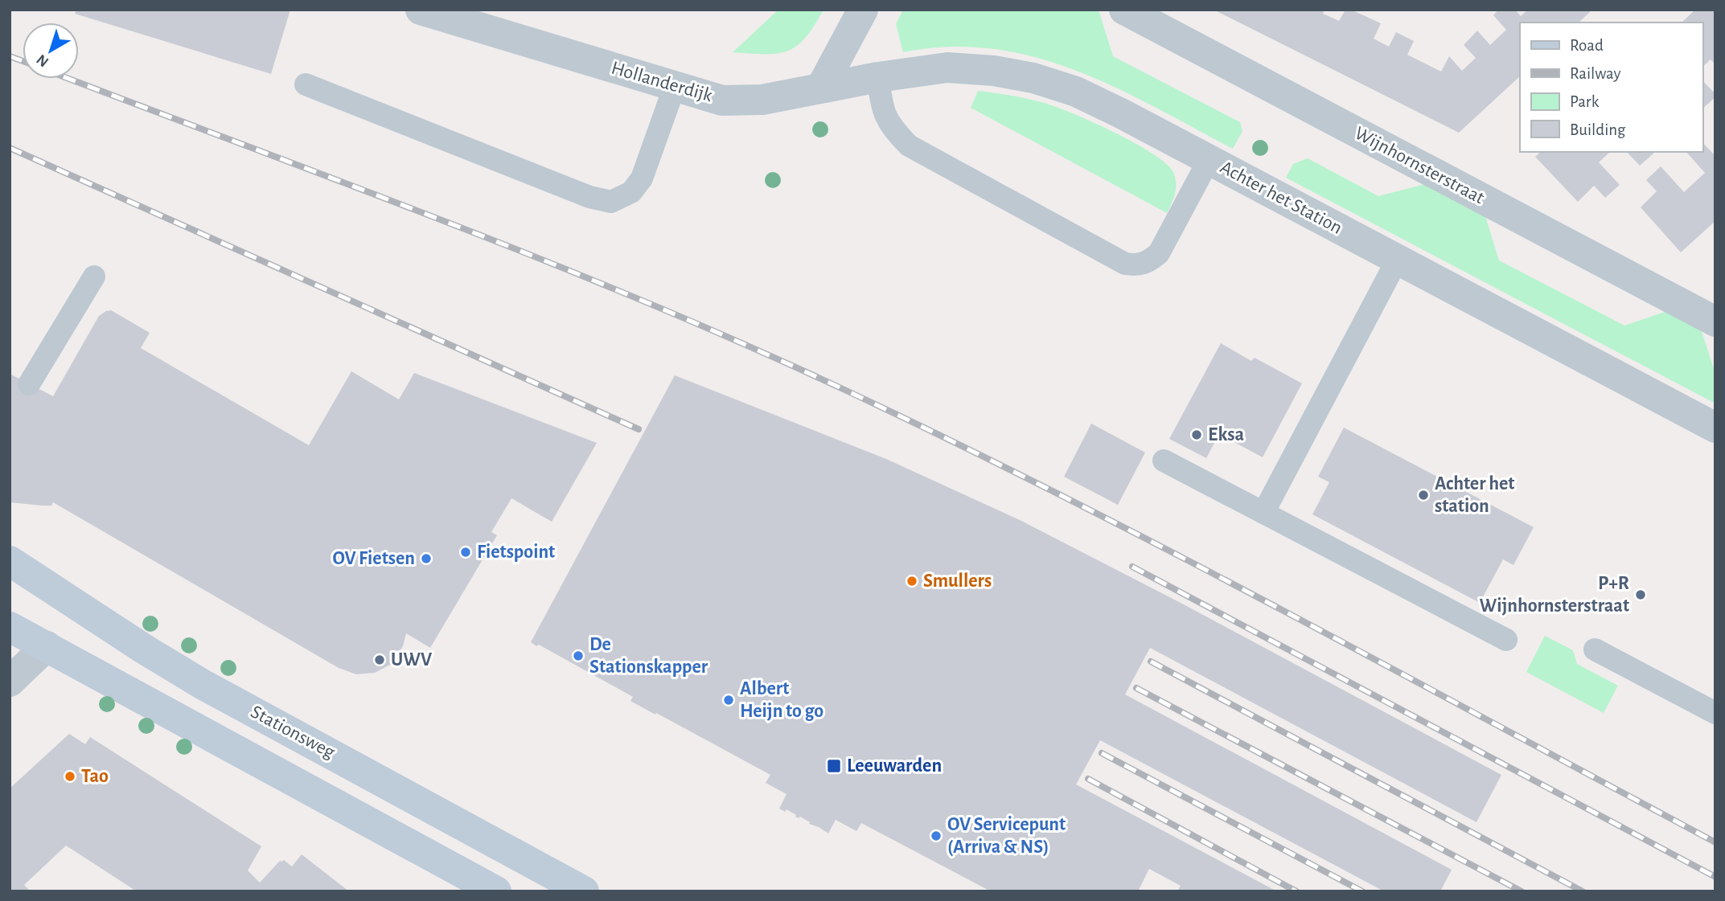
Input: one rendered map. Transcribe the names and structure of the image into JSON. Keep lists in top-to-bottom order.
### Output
{
  "streets": {
    "main road": ["Stationsweg"],
    "street": ["Hollanderdijk", "Wijnhornsterstraat", "Achter het Station"]
  },
  "crossings": [
    ["Hollanderdijk", "Achter het Station"]
  ],
  "places": {
    "other": [
      "Eksa",
      "Achter het station",
      "Fietspoint",
      "OV Fietsen",
      "Smullers",
      "P+R Wijnhornsterstraat",
      "De Stationskapper",
      "UWV",
      "Albert Heijn to go",
      "Tao",
      "OV Servicepunt (Arriva & NS)"
    ],
    "transit": ["Leeuwarden"]
  },
  "legend": [
    "Road",
    "Railway",
    "Park",
    "Building"
  ],
  "north": "bottom left"
}
